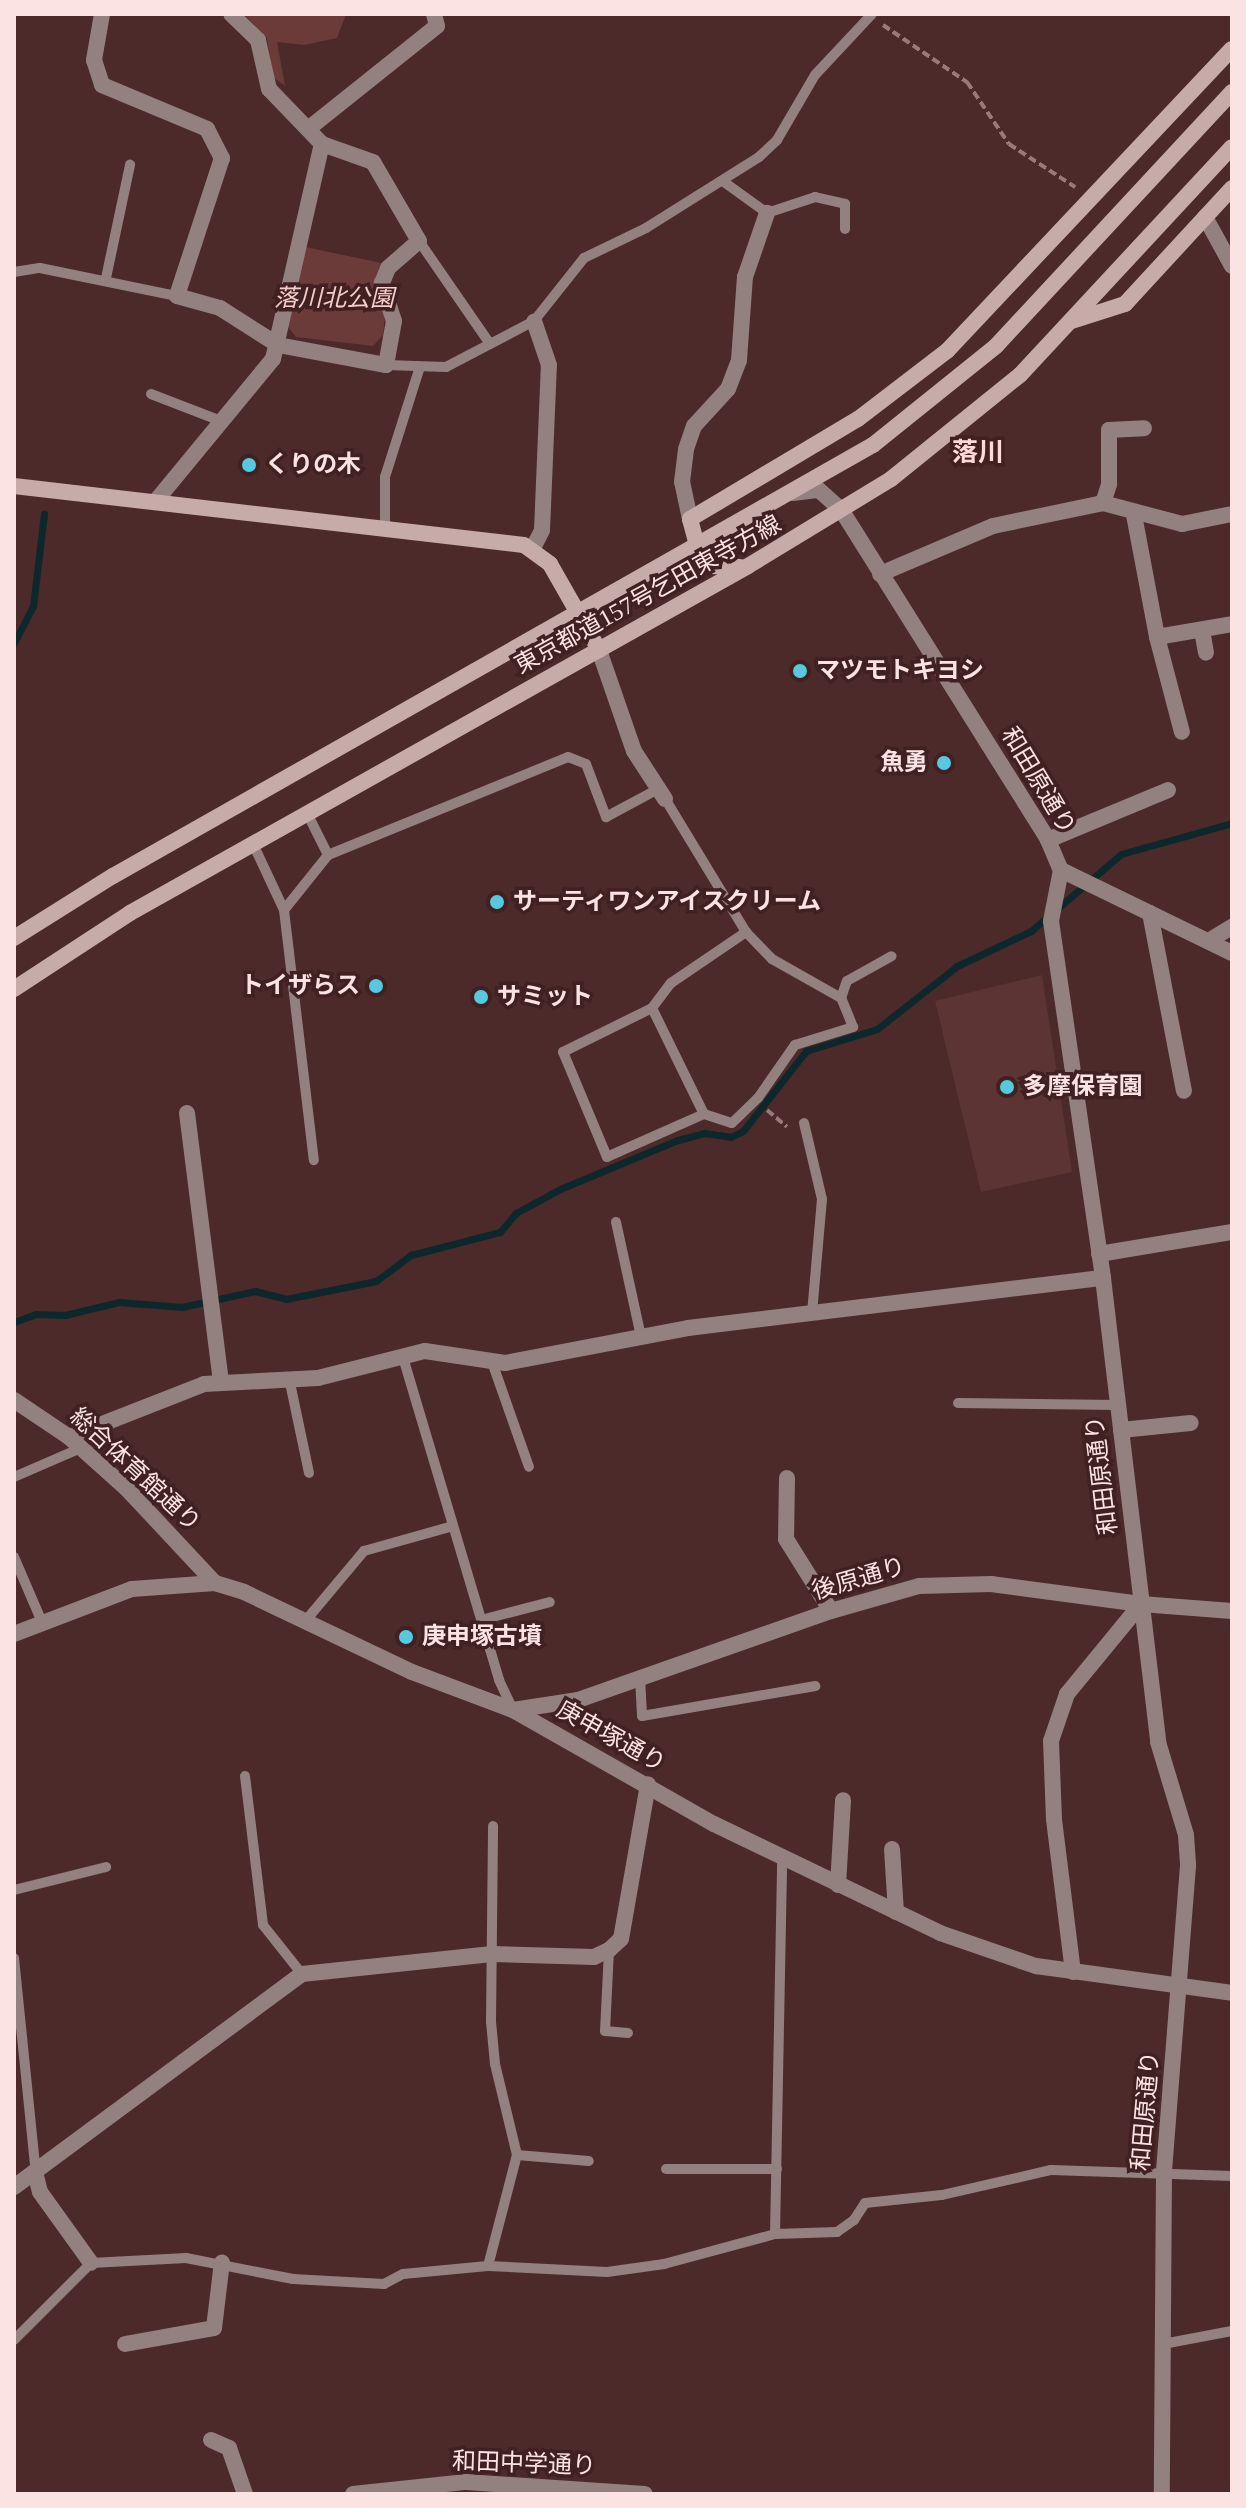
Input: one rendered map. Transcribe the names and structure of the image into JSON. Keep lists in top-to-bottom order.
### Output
{
  "streets": {
    "main road": ["東京都道157号乞田東寺方線"],
    "street": [
      "和田原通り",
      "総合体育館通り",
      "後原通り",
      "庚申塚通り",
      "和田中学通り"
    ]
  },
  "crossings": [
    ["東京都道157号乞田東寺方線", "和田原通り"],
    ["和田原通り", "後原通り"],
    ["和田原通り", "庚申塚通り"],
    ["総合体育館通り", "庚申塚通り"],
    ["後原通り", "庚申塚通り"]
  ],
  "districts": ["落川"],
  "parks": ["落川北公園"],
  "places": [
    "くりの木",
    "マツモトキヨシ",
    "魚勇",
    "サーティワンアイスクリーム",
    "トイザらス",
    "サミット",
    "多摩保育園",
    "庚申塚古墳"
  ]
}
